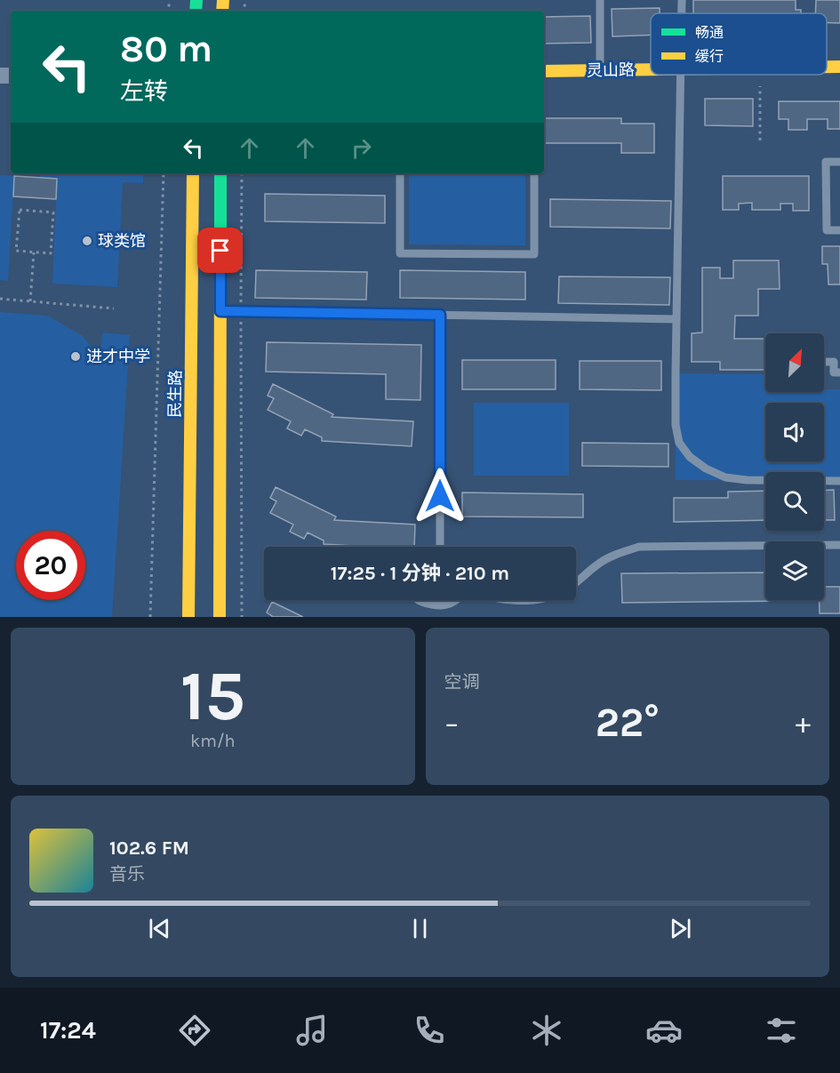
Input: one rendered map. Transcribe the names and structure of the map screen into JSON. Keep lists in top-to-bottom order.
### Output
{
  "streets": {
    "main road": ["灵山路", "民生路"]
  },
  "places": ["球类馆", "进才中学"],
  "legend": ["畅通", "缓行"],
  "north": "top right",
  "page": {
    "turn": ["80 m", "左转"],
    "limit": "20",
    "trip": "17:25 · 1 分钟 · 210 m",
    "tile": [
      ["15", "km/h"],
      "空调"
    ],
    "heat": ["−", "22°", "+"],
    "song": ["102.6 FM", "音乐"],
    "tabs": "17:24"
  }
}
